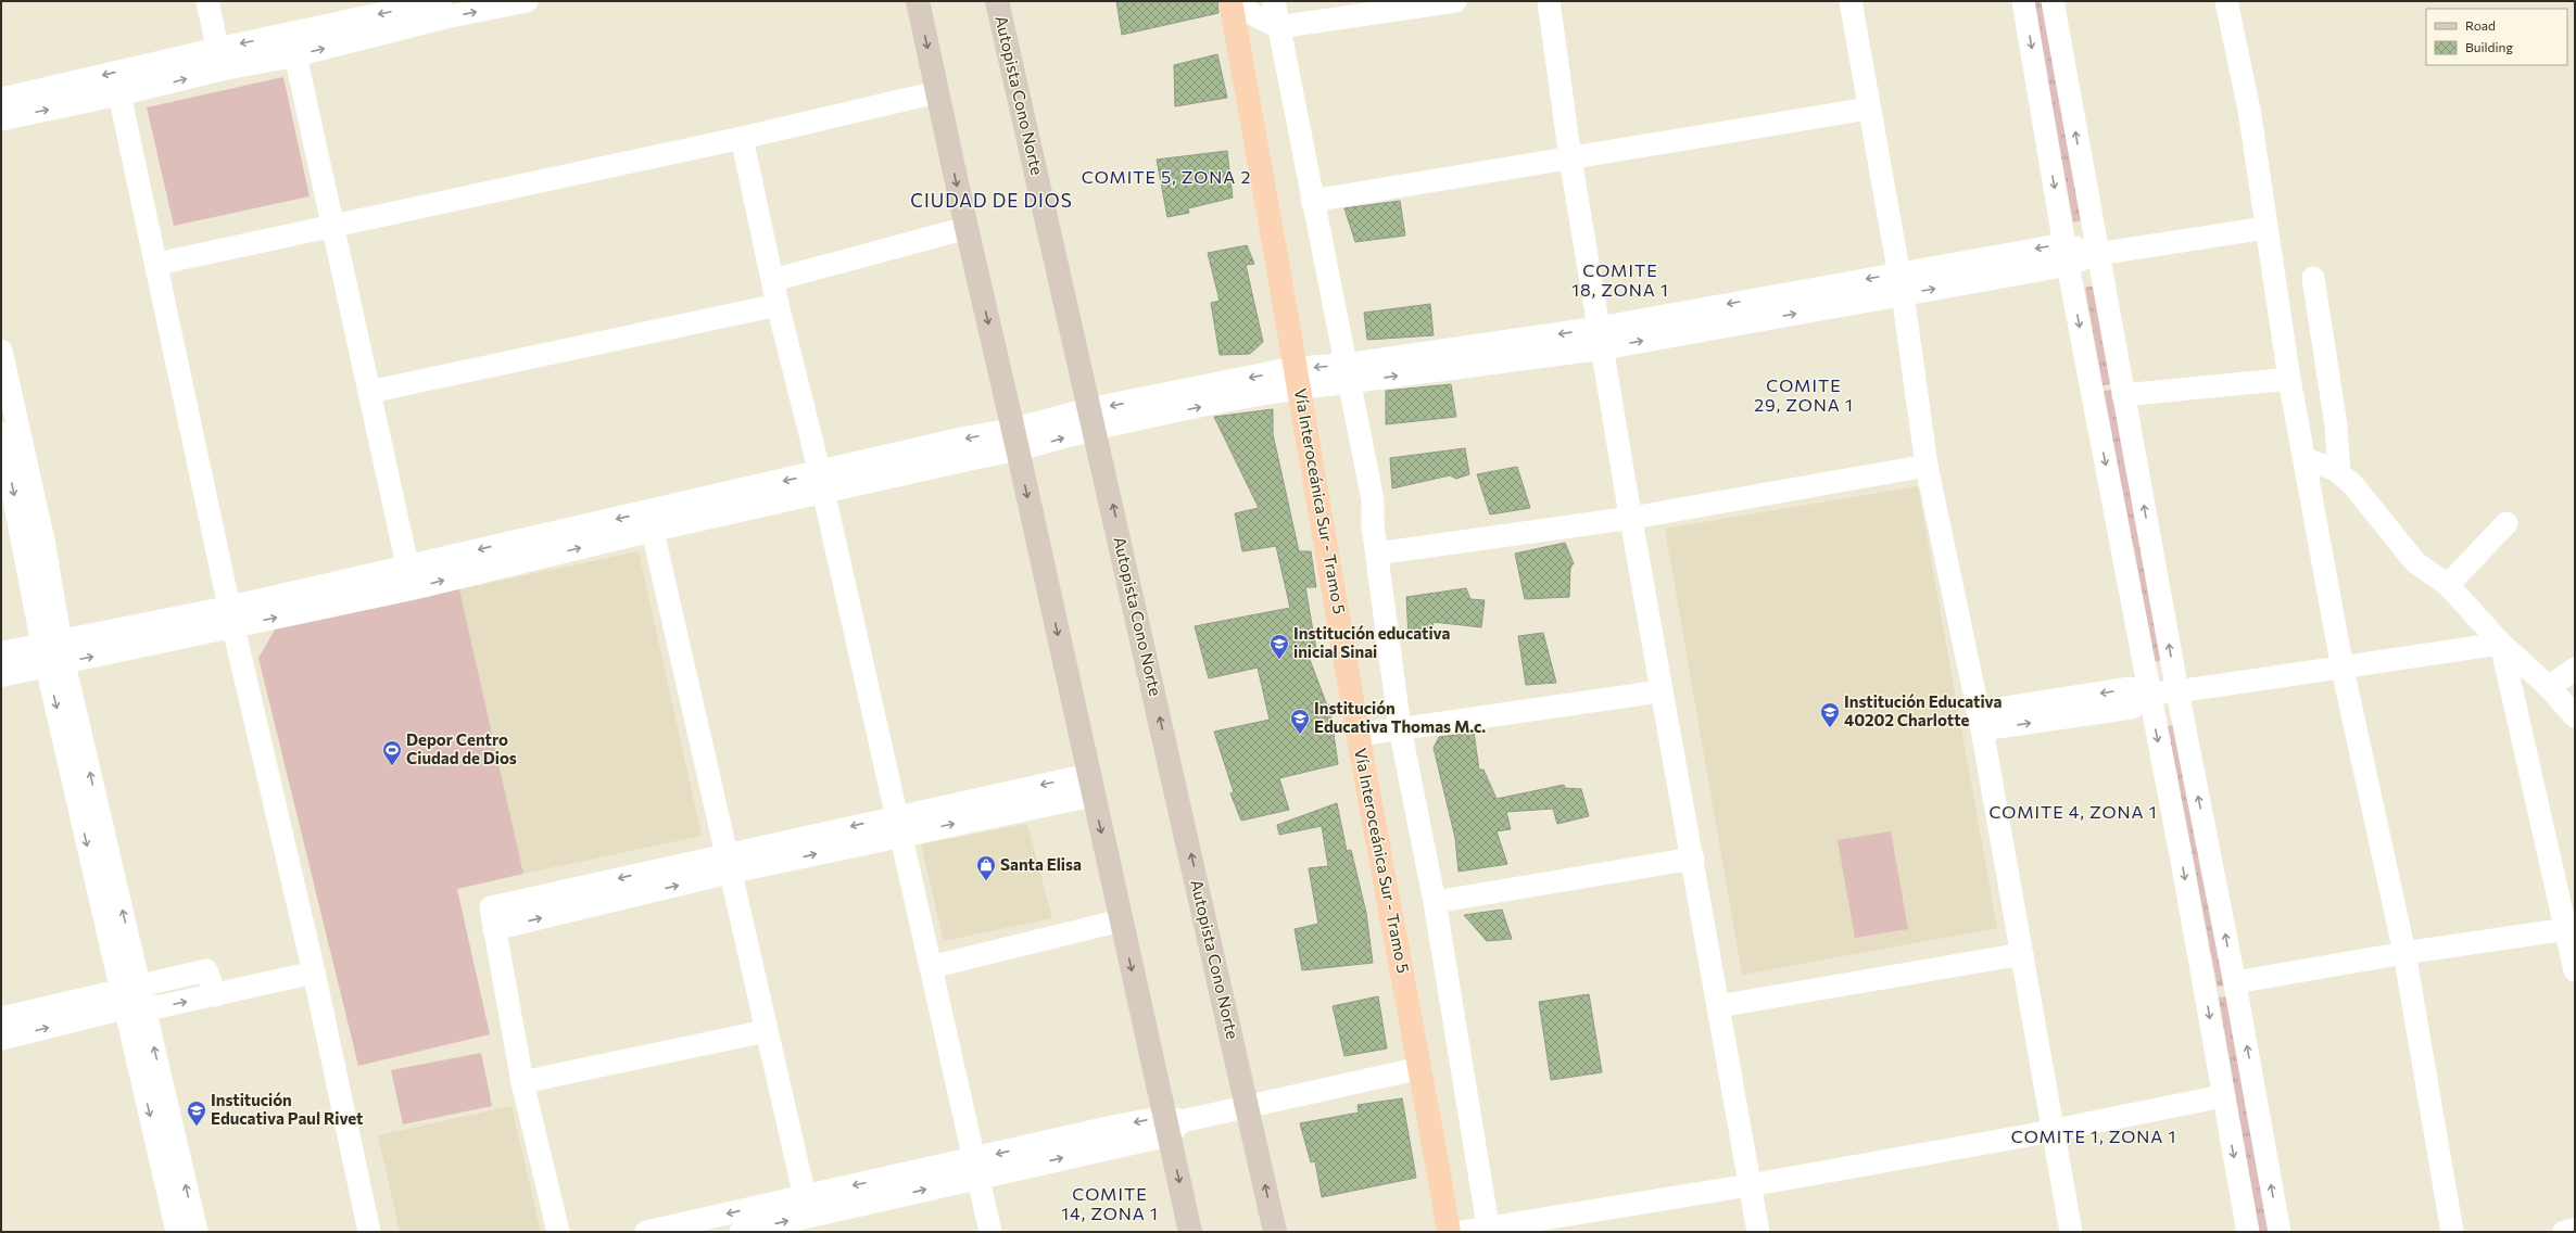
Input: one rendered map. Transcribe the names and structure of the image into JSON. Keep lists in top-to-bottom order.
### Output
{
  "streets": {
    "highway": ["Vía Interoceánica Sur - Tramo 5"],
    "main road": ["Autopista Cono Norte"]
  },
  "districts": [
    "COMITE 5, ZONA 2",
    "CIUDAD DE DIOS",
    "COMITE 18, ZONA 1",
    "COMITE 29, ZONA 1",
    "COMITE 4, ZONA 1",
    "COMITE 1, ZONA 1",
    "COMITE 14, ZONA 1"
  ],
  "places": {
    "school or university": [
      "Institución educativa inicial Sinai",
      "Institución Educativa 40202 Charlotte",
      "Institución Educativa Thomas M.c.",
      "Institución Educativa Paul Rivet"
    ],
    "sports": ["Depor Centro Ciudad de Dios"],
    "shop": ["Santa Elisa"]
  },
  "legend": ["Road", "Building"]
}
